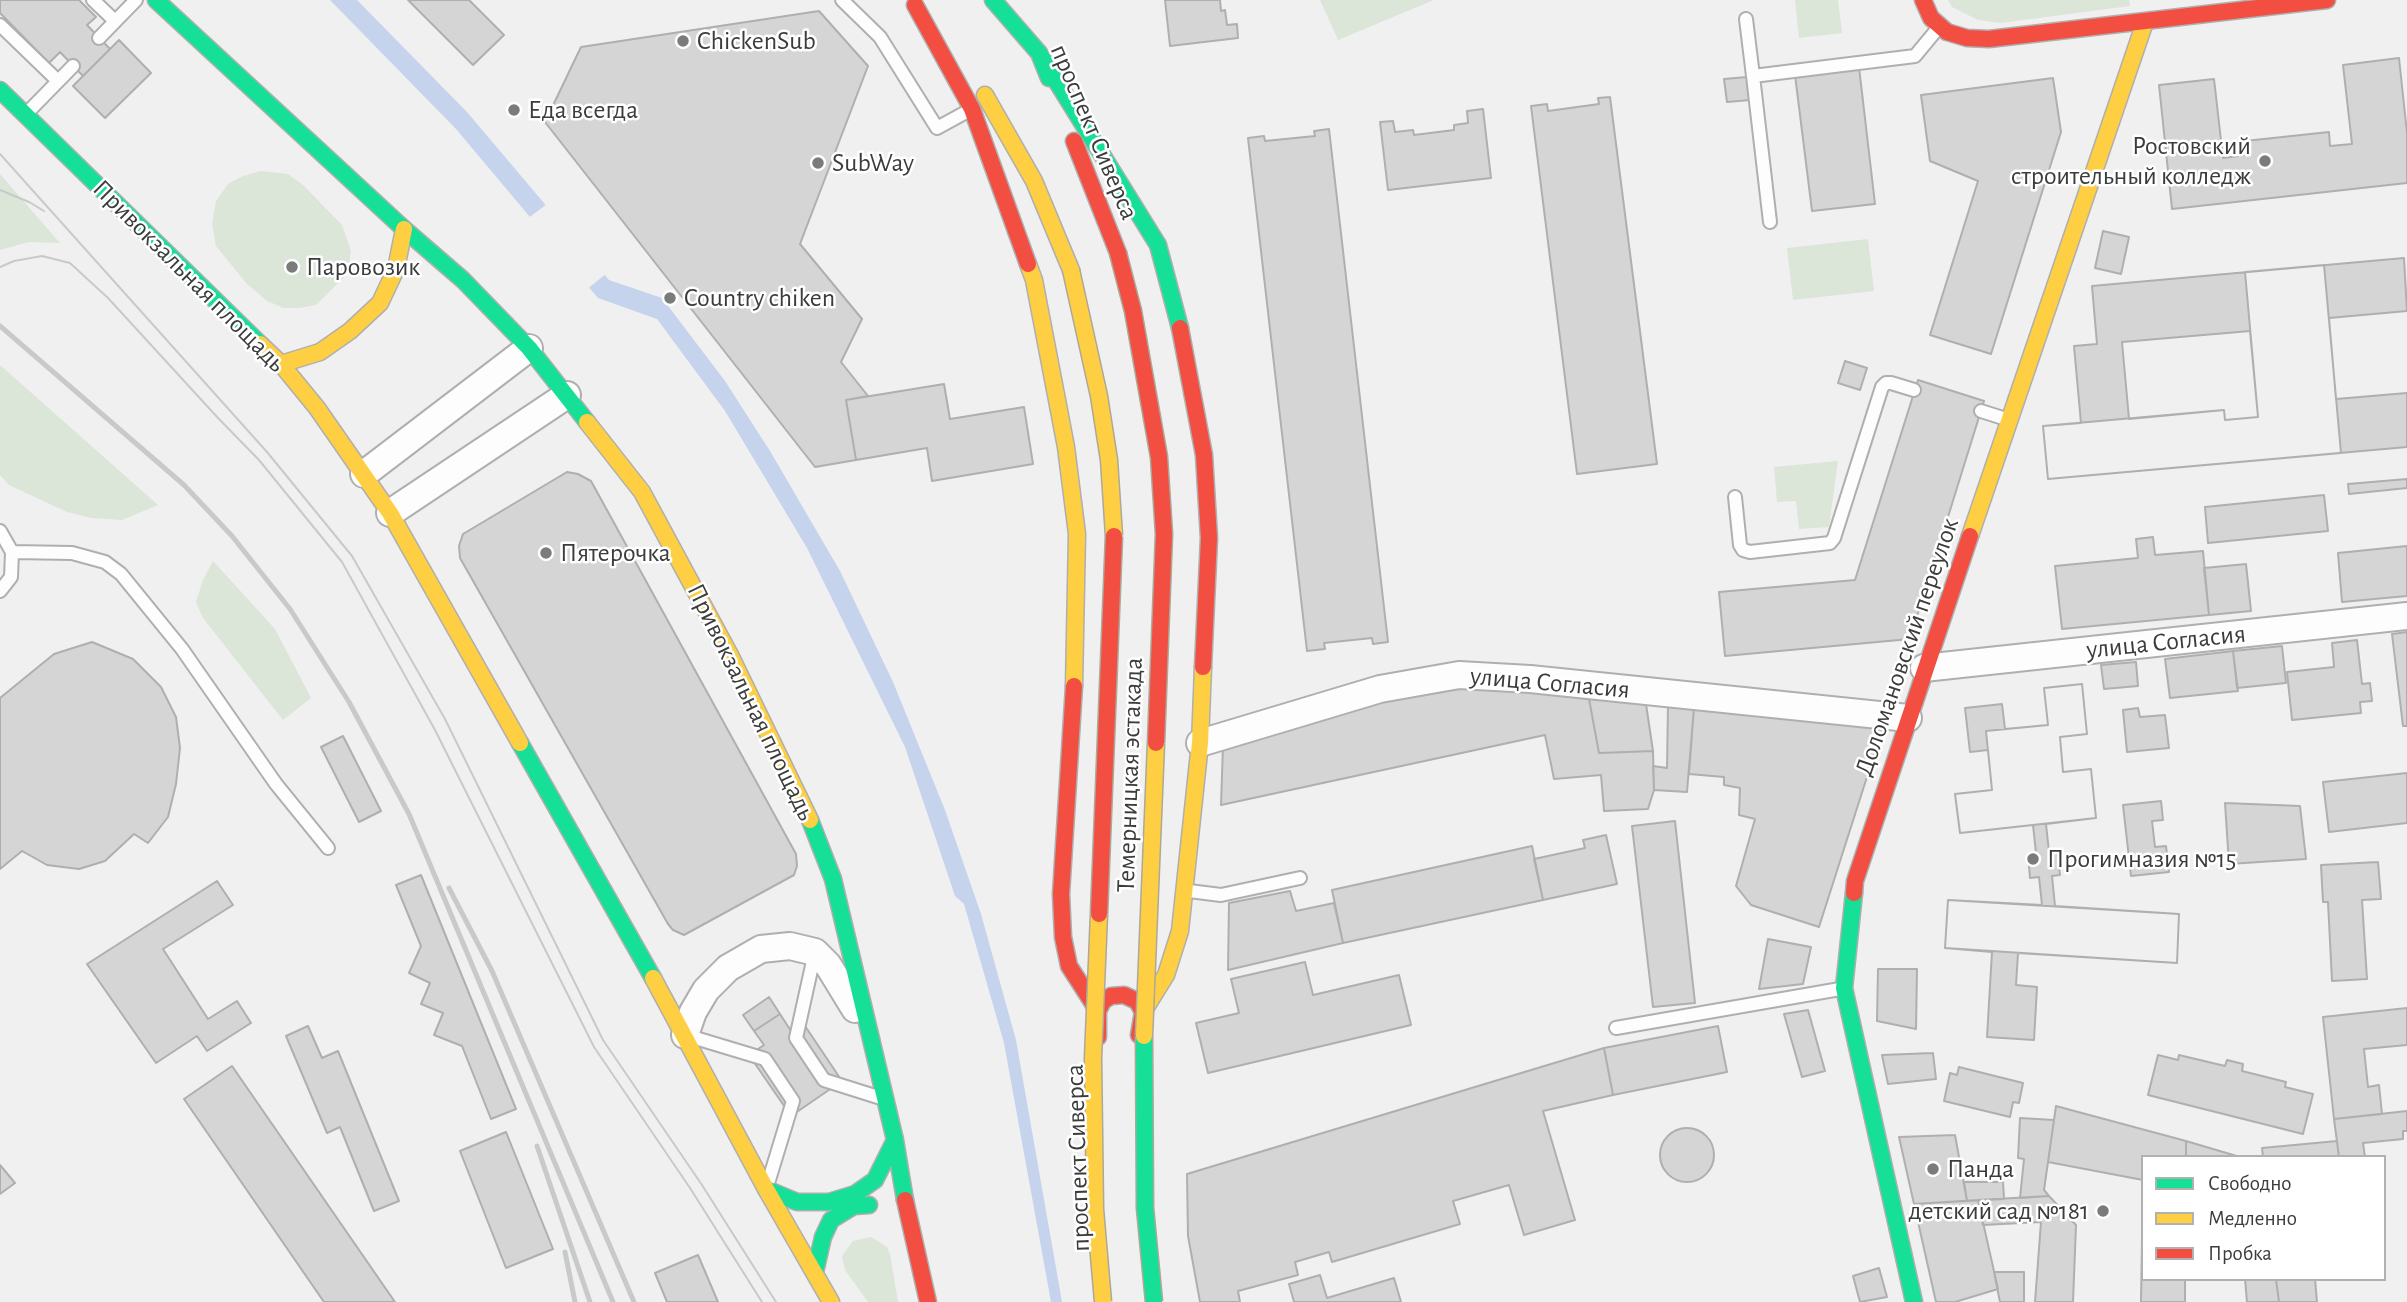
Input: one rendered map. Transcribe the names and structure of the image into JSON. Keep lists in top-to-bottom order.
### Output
{
  "streets": {
    "main road": [
      "проспект Сиверса",
      "Привокзальная площадь",
      "Доломановский переулок",
      "Темерницкая эстакада"
    ],
    "street": ["улица Согласия"]
  },
  "crossings": [
    ["проспект Сиверса", "Темерницкая эстакада"],
    ["улица Согласия", "Доломановский переулок"]
  ],
  "places": [
    "ChickenSub",
    "Еда всегда",
    "Ростовский строительный колледж",
    "SubWay",
    "Паровозик",
    "Country chiken",
    "Пятерочка",
    "Прогимназия №15",
    "Панда",
    "детский сад №181"
  ],
  "legend": ["Свободно", "Медленно", "Пробка"]
}
